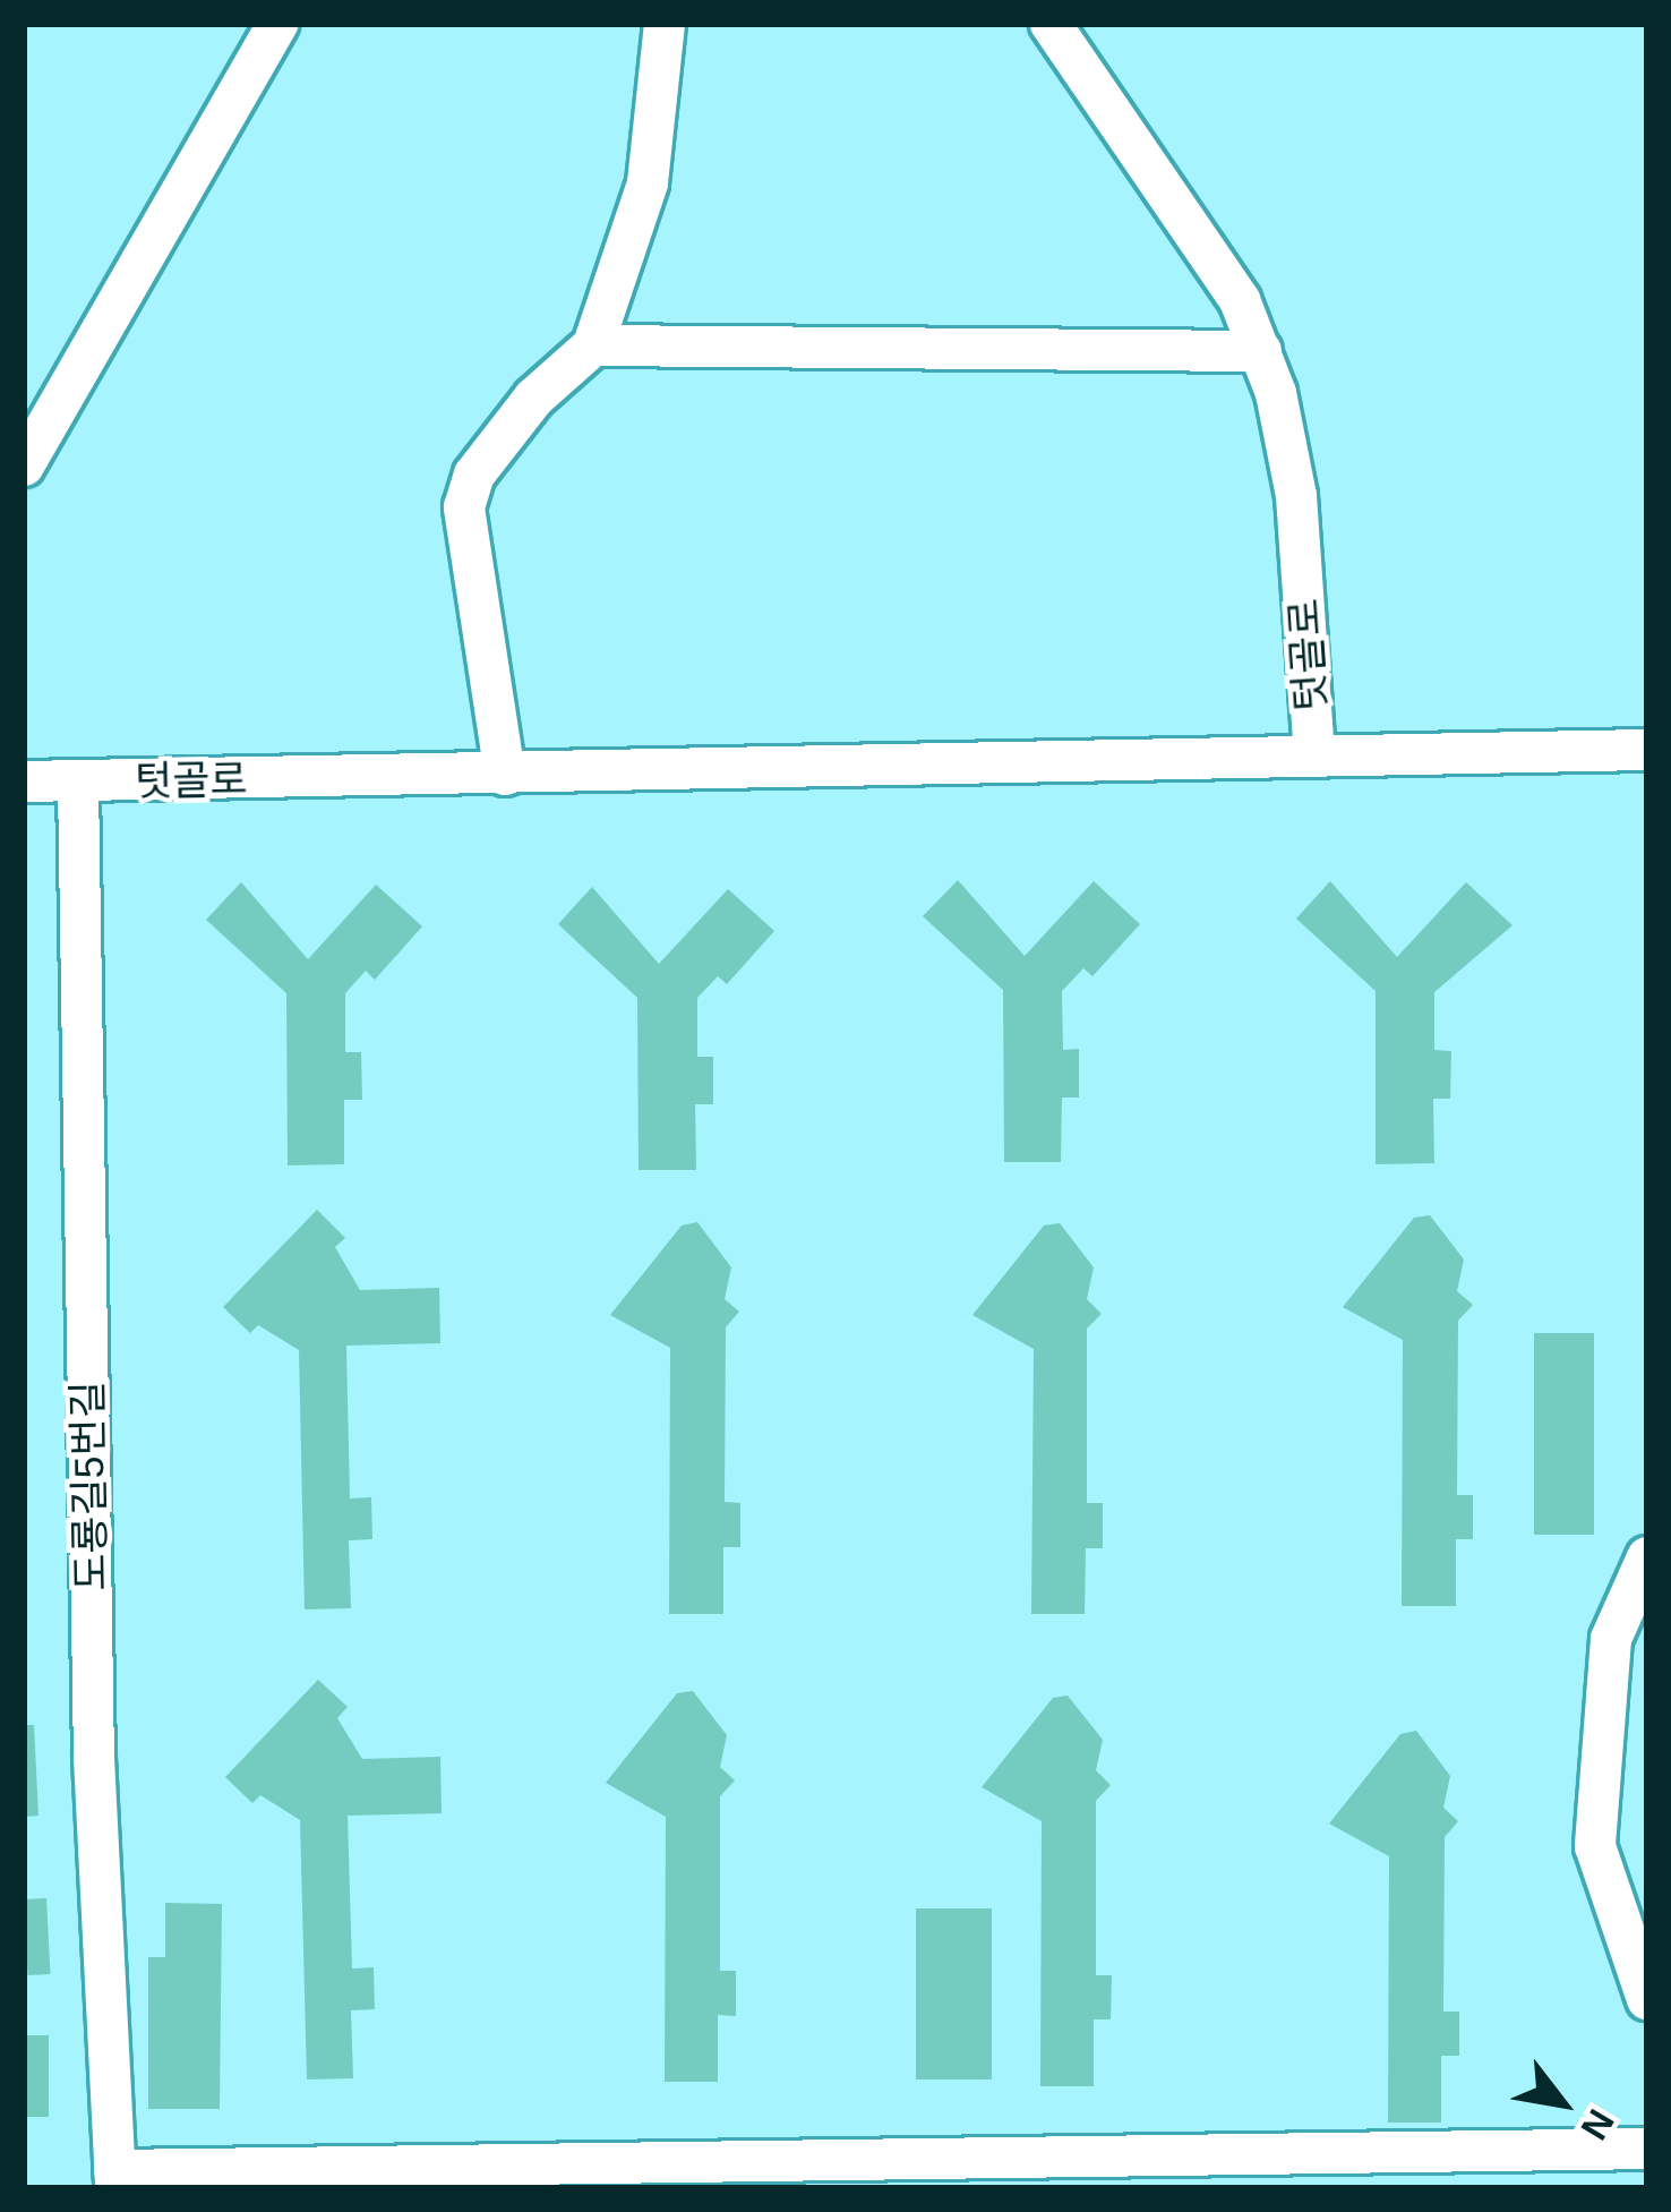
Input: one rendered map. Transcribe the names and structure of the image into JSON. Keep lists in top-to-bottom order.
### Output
{
  "streets": {
    "street": ["텃골로", "도룡길5번길"]
  },
  "crossings": [
    ["텃골로", "도룡길5번길"]
  ],
  "north": "bottom right"
}
